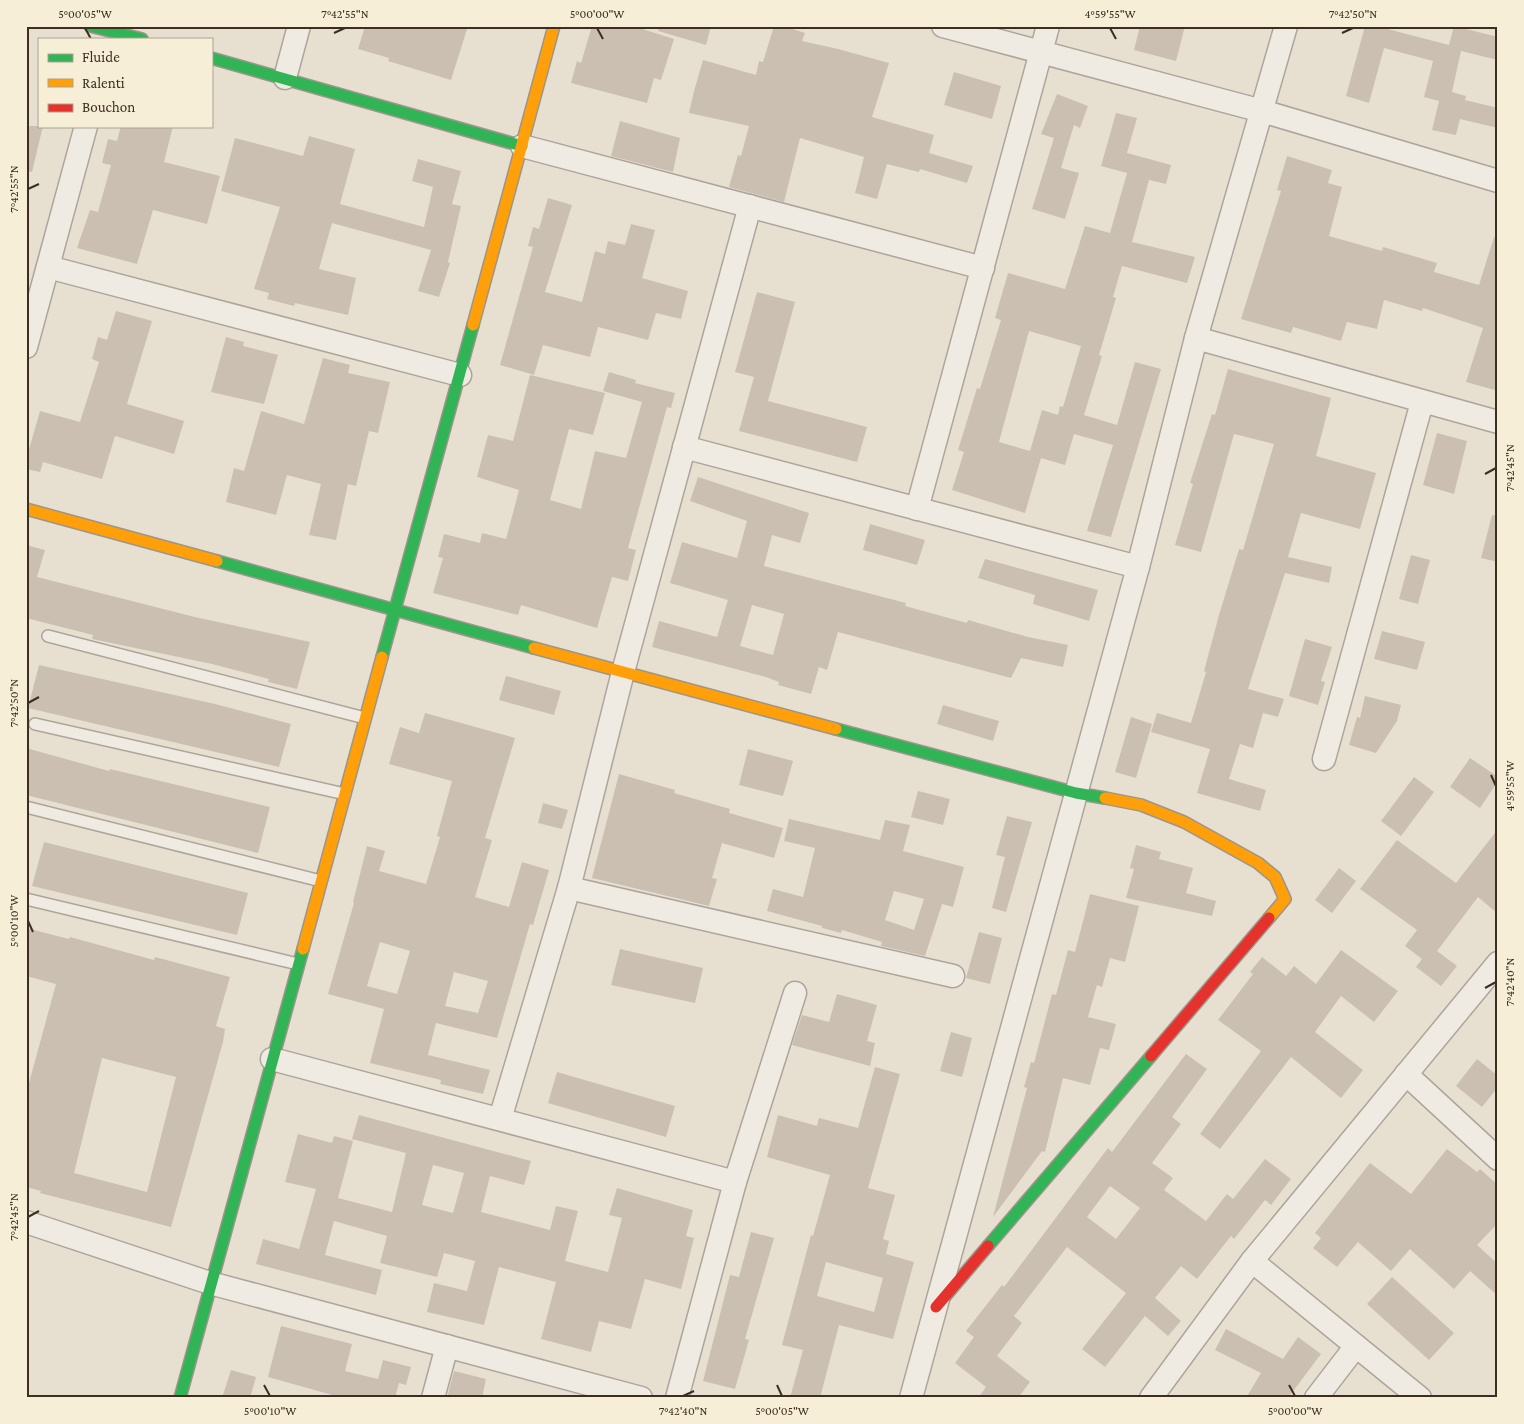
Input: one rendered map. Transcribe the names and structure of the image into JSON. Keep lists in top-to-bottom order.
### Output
{
  "legend": ["Fluide", "Ralenti", "Bouchon"],
  "coordinates": [
    "5°00'05\"W",
    "7°42'55\"N",
    "5°00'00\"W",
    "4°59'55\"W",
    "7°42'50\"N",
    "7°42'45\"N",
    "5°00'10\"W",
    "7°42'40\"N"
  ]
}
